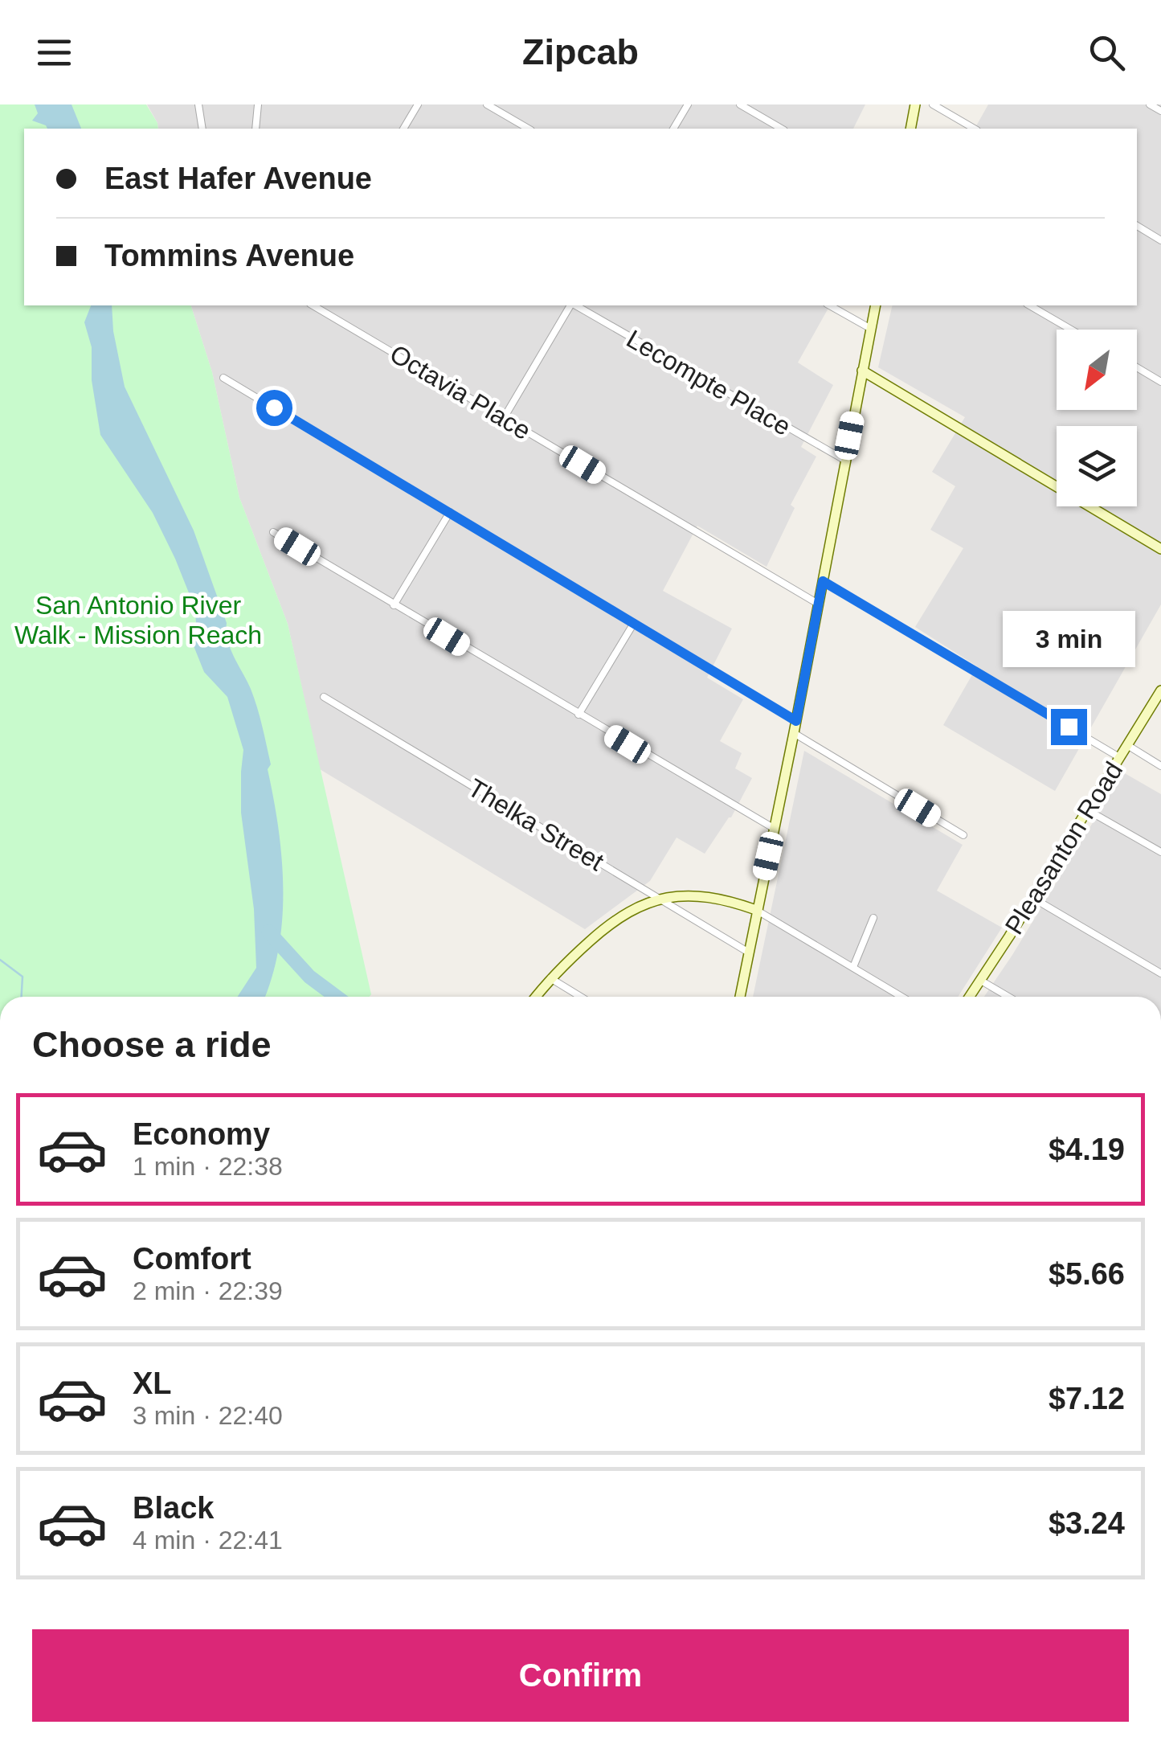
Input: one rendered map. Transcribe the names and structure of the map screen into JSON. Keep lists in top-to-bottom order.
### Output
{
  "streets": {
    "main road": ["Pleasanton Road"],
    "street": ["Lecompte Place", "Octavia Place", "Thelka Street"]
  },
  "parks": ["San Antonio River Walk - Mission Reach"],
  "north": "bottom left",
  "page": {
    "header": "Zipcab",
    "banner": ["East Hafer Avenue", "Tommins Avenue"],
    "bubble": "3 min",
    "heading": "Choose a ride",
    "list": [
      {
        "name": "Economy",
        "note": "1 min · 22:38",
        "value": "$4.19"
      },
      {
        "name": "Comfort",
        "note": "2 min · 22:39",
        "value": "$5.66"
      },
      {
        "name": "XL",
        "note": "3 min · 22:40",
        "value": "$7.12"
      },
      {
        "name": "Black",
        "note": "4 min · 22:41",
        "value": "$3.24"
      }
    ],
    "buttons": "Confirm"
  }
}
